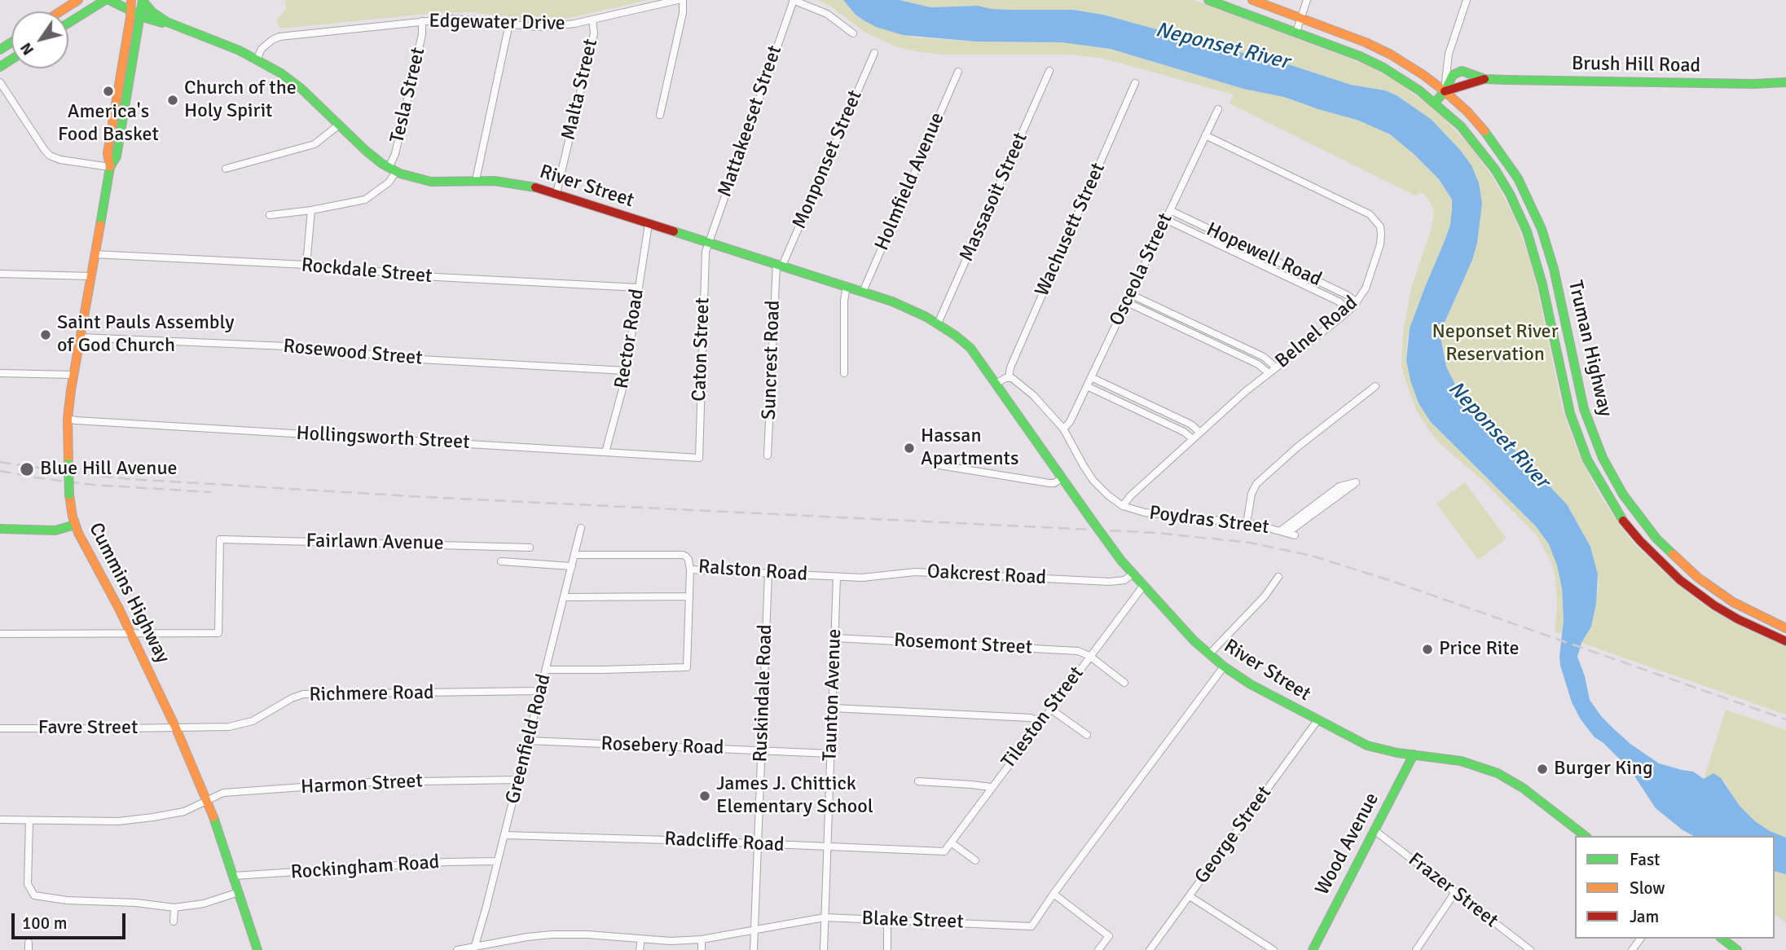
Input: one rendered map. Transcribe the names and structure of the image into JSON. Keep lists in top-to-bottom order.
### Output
{
  "streets": {
    "main road": [
      "Brush Hill Road",
      "River Street",
      "Truman Highway",
      "Cummins Highway",
      "Wood Avenue"
    ],
    "street": [
      "Edgewater Drive",
      "Malta Street",
      "Tesla Street",
      "Mattakeeset Street",
      "Monponset Street",
      "Holmfield Avenue",
      "Massasoit Street",
      "Wachusett Street",
      "Hopewell Road",
      "Osceola Street",
      "Rockdale Street",
      "Belnel Road",
      "Rector Road",
      "Caton Street",
      "Rosewood Street",
      "Suncrest Road",
      "Hollingsworth Street",
      "Poydras Street",
      "Fairlawn Avenue",
      "Ralston Road",
      "Oakcrest Road",
      "Rosemont Street",
      "Ruskindale Road",
      "Richmere Road",
      "Taunton Avenue",
      "Tileston Street",
      "Favre Street",
      "Greenfield Road",
      "Rosebery Road",
      "Harmon Street",
      "George Street",
      "Radcliffe Road",
      "Rockingham Road",
      "Frazer Street",
      "Blake Street"
    ]
  },
  "crossings": [
    ["Edgewater Drive", "Malta Street"],
    ["Edgewater Drive", "Tesla Street"],
    ["Edgewater Drive", "River Street"],
    ["Brush Hill Road", "Truman Highway"],
    ["Malta Street", "River Street"],
    ["Tesla Street", "River Street"],
    ["Mattakeeset Street", "River Street"],
    ["Mattakeeset Street", "Caton Street"],
    ["Monponset Street", "River Street"],
    ["Monponset Street", "Suncrest Road"],
    ["Holmfield Avenue", "River Street"],
    ["River Street", "Massasoit Street"],
    ["River Street", "Rector Road"],
    ["River Street", "Caton Street"],
    ["River Street", "Suncrest Road"],
    ["River Street", "Oakcrest Road"],
    ["River Street", "Cummins Highway"],
    ["River Street", "Tileston Street"],
    ["River Street", "George Street"],
    ["River Street", "Wood Avenue"],
    ["River Street", "Blake Street"],
    ["Hopewell Road", "Osceola Street"],
    ["Hopewell Road", "Belnel Road"],
    ["Osceola Street", "Belnel Road"],
    ["Rockdale Street", "Rector Road"],
    ["Rockdale Street", "Cummins Highway"],
    ["Belnel Road", "Poydras Street"],
    ["Rector Road", "Rosewood Street"],
    ["Rector Road", "Hollingsworth Street"],
    ["Caton Street", "Hollingsworth Street"],
    ["Rosewood Street", "Cummins Highway"],
    ["Hollingsworth Street", "Cummins Highway"],
    ["Fairlawn Avenue", "Cummins Highway"],
    ["Ralston Road", "Oakcrest Road"],
    ["Ralston Road", "Ruskindale Road"],
    ["Ralston Road", "Taunton Avenue"],
    ["Ralston Road", "Greenfield Road"],
    ["Oakcrest Road", "Taunton Avenue"],
    ["Cummins Highway", "Richmere Road"],
    ["Cummins Highway", "Favre Street"],
    ["Cummins Highway", "Harmon Street"],
    ["Cummins Highway", "Rockingham Road"],
    ["Rosemont Street", "Taunton Avenue"],
    ["Rosemont Street", "Tileston Street"],
    ["Ruskindale Road", "Rosebery Road"],
    ["Ruskindale Road", "Radcliffe Road"],
    ["Ruskindale Road", "Blake Street"],
    ["Richmere Road", "Favre Street"],
    ["Richmere Road", "Greenfield Road"],
    ["Taunton Avenue", "Rosebery Road"],
    ["Taunton Avenue", "Radcliffe Road"],
    ["Taunton Avenue", "Blake Street"],
    ["Tileston Street", "Radcliffe Road"],
    ["Greenfield Road", "Rosebery Road"],
    ["Greenfield Road", "Harmon Street"],
    ["Greenfield Road", "Radcliffe Road"],
    ["Greenfield Road", "Rockingham Road"],
    ["Greenfield Road", "Blake Street"],
    ["Wood Avenue", "Frazer Street"]
  ],
  "water": ["Neponset River"],
  "parks": ["Neponset River Reservation"],
  "places": [
    "America's Food Basket",
    "Church of the Holy Spirit",
    "Saint Pauls Assembly of God Church",
    "Hassan Apartments",
    "Blue Hill Avenue",
    "Price Rite",
    "Burger King",
    "James J. Chittick Elementary School"
  ],
  "legend": ["Fast", "Slow", "Jam"],
  "scale_bar": "100 m",
  "north": "bottom left"
}
